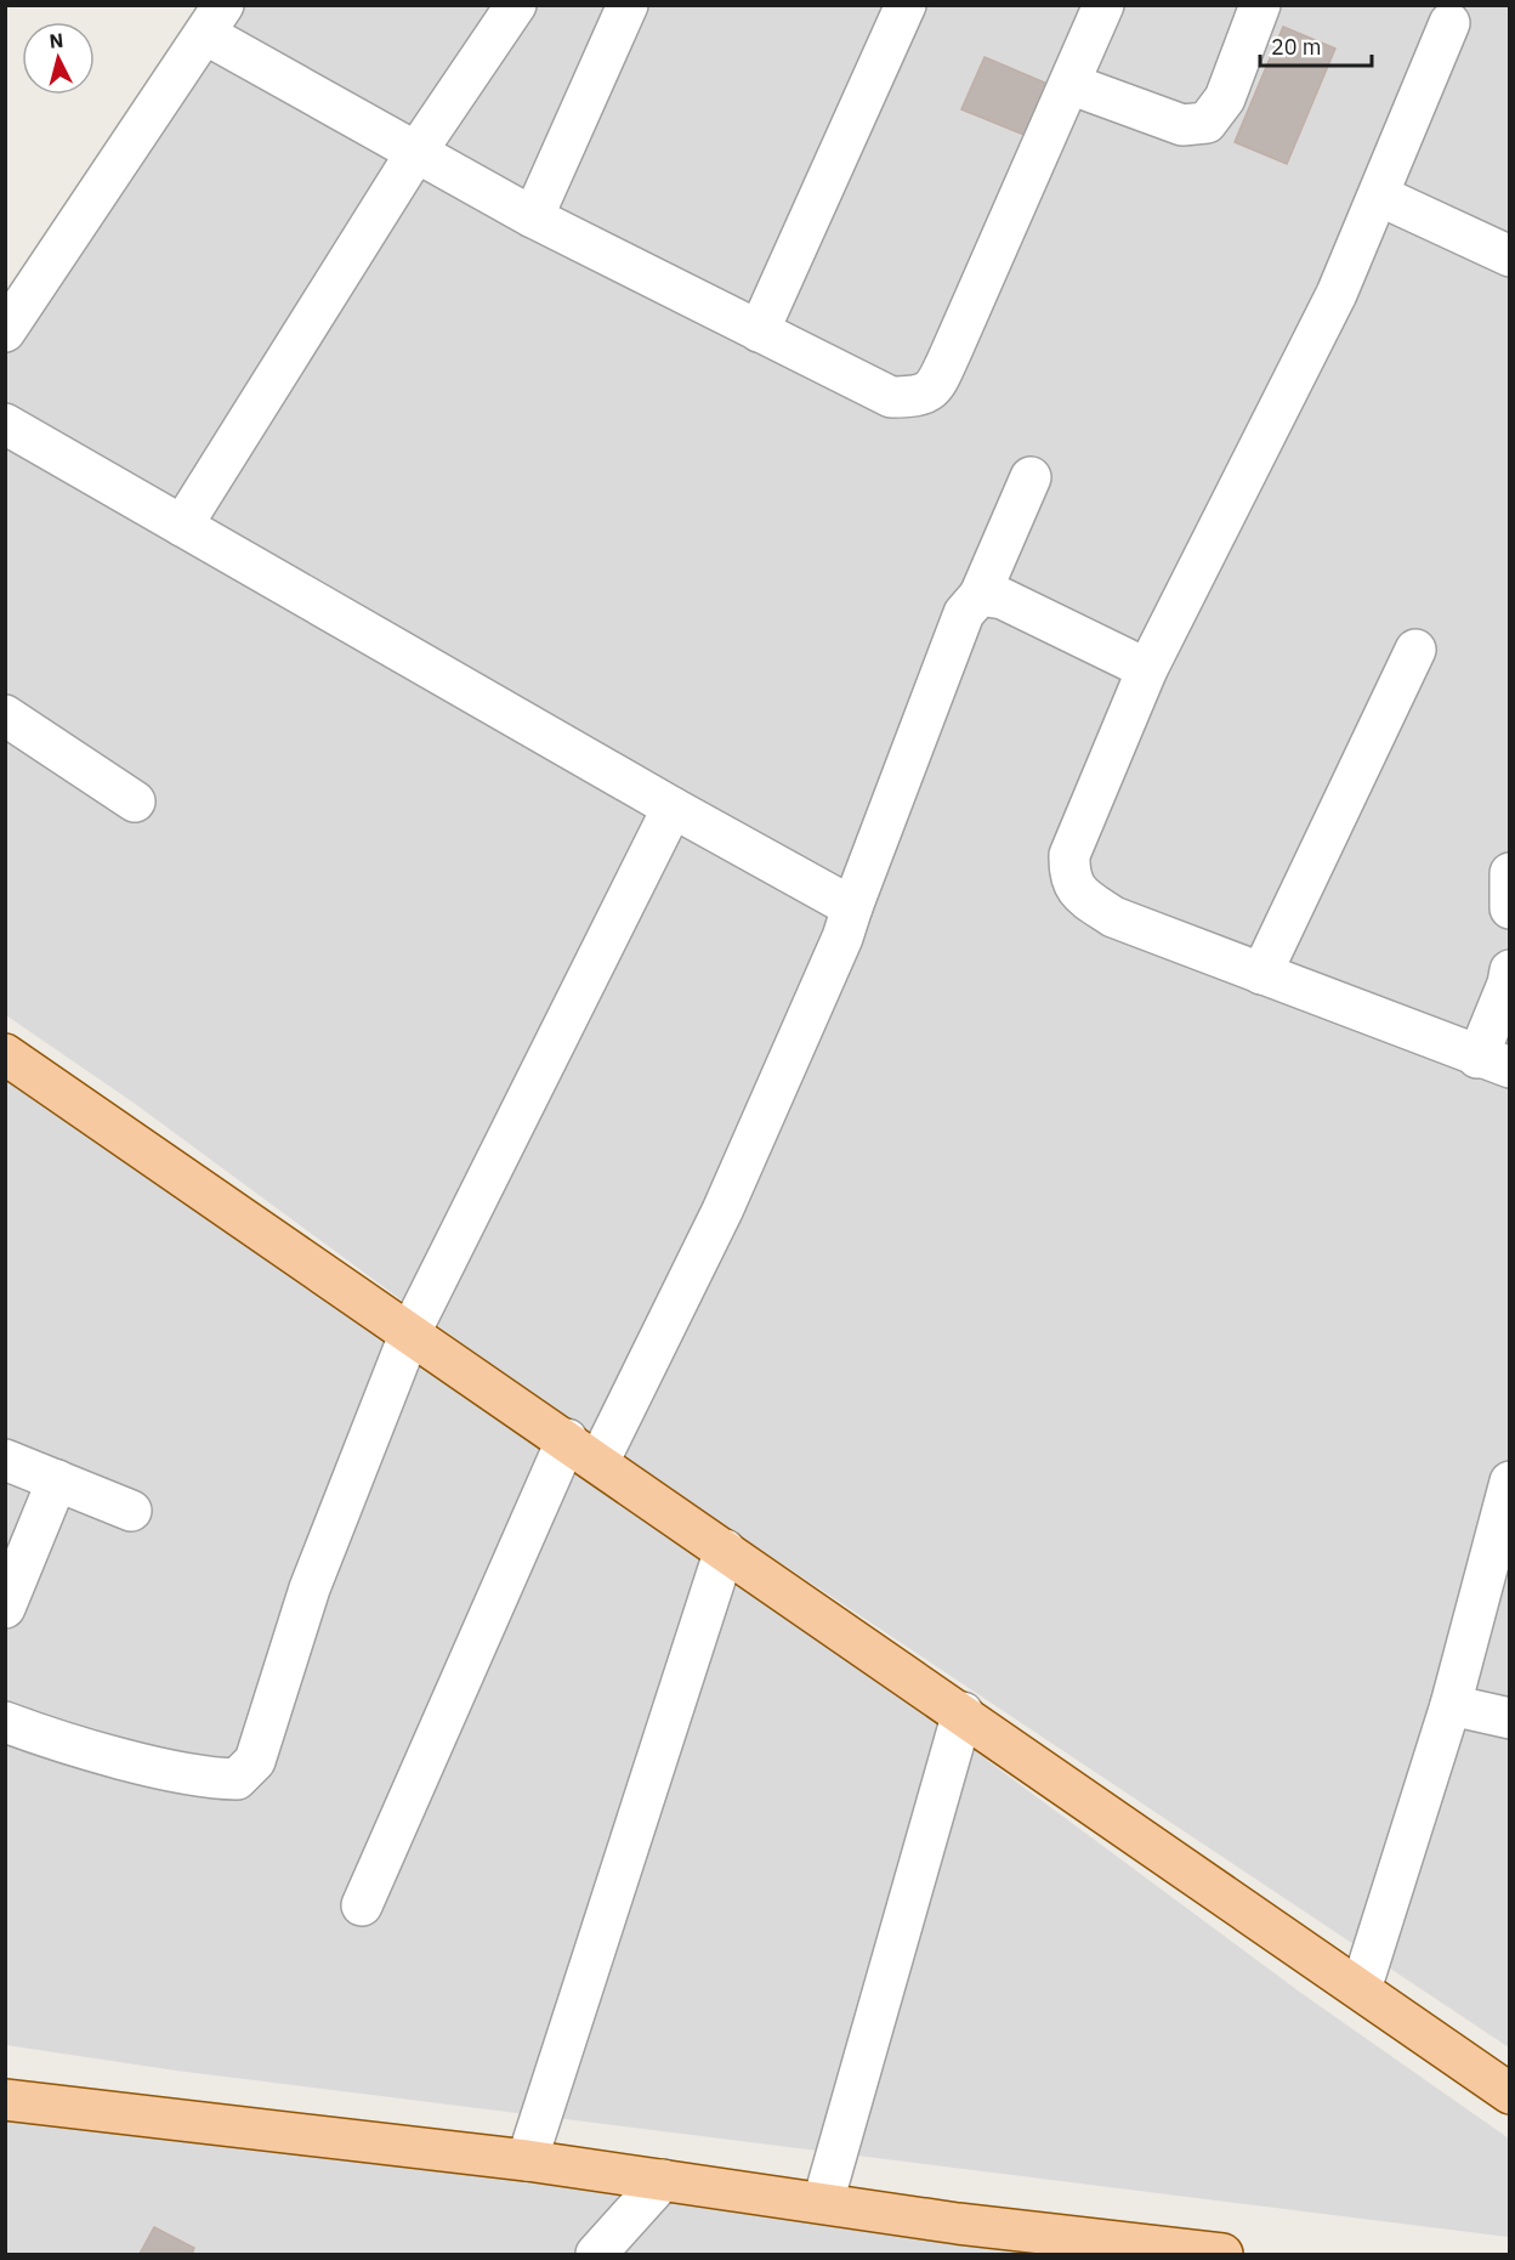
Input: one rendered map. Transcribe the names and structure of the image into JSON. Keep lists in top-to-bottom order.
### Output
{
  "scale_bar": "20 m",
  "north": "top"
}
